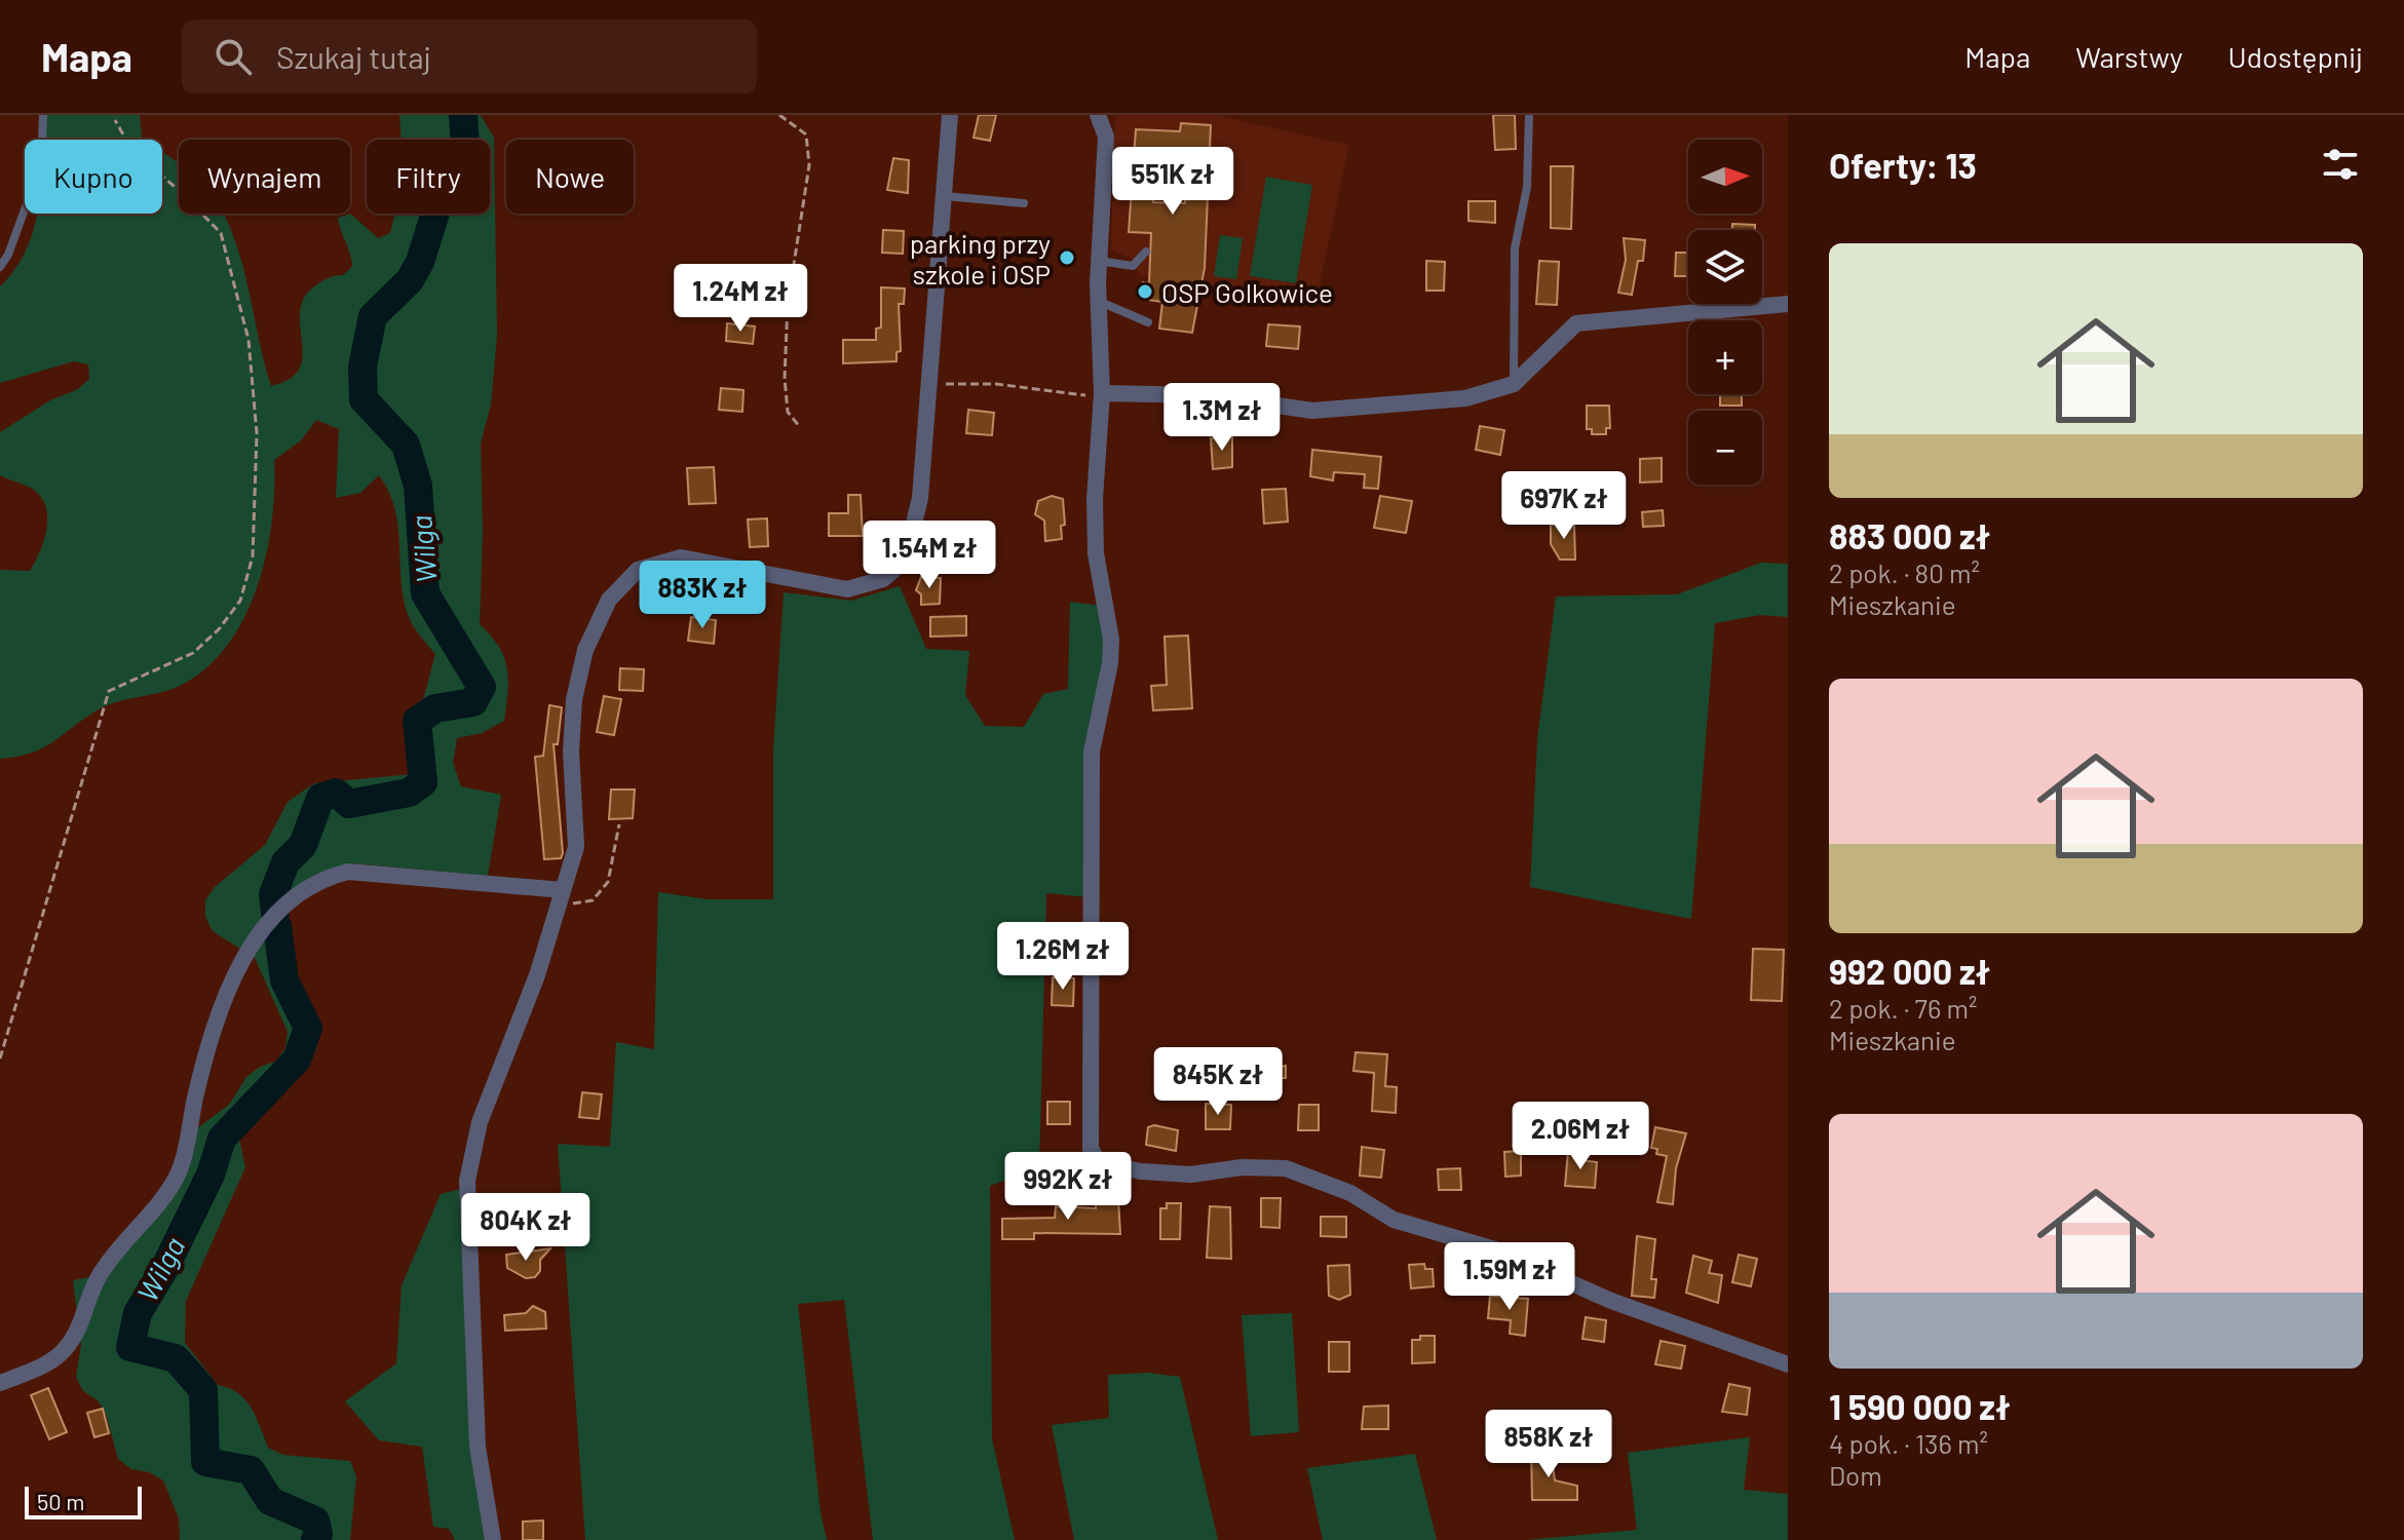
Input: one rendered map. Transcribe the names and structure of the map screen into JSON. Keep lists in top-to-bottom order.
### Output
{
  "water": ["Wilga"],
  "places": ["parking przy szkole i OSP", "OSP Golkowice"],
  "scale_bar": "50 m",
  "north": "right",
  "page": {
    "header": "Mapa",
    "search": "Szukaj tutaj",
    "nav": ["Mapa", "Warstwy", "Udostępnij"],
    "heading": "Oferty: 13",
    "map_buttons": ["+", "−"],
    "chip": [
      "Kupno",
      "Wynajem",
      "Filtry",
      "Nowe"
    ],
    "price": [
      "551K zł",
      "1.24M zł",
      "1.3M zł",
      "697K zł",
      "1.54M zł",
      "883K zł",
      "1.26M zł",
      "845K zł",
      "2.06M zł",
      "992K zł",
      "804K zł",
      "1.59M zł",
      "858K zł"
    ],
    "list": [
      {
        "name": "883 000 zł",
        "note": "2 pok. · 80 m² · Mieszkanie"
      },
      {
        "name": "992 000 zł",
        "note": "2 pok. · 76 m² · Mieszkanie"
      },
      {
        "name": "1 590 000 zł",
        "note": "4 pok. · 136 m² · Dom"
      }
    ],
    "scale": "50 m"
  }
}
